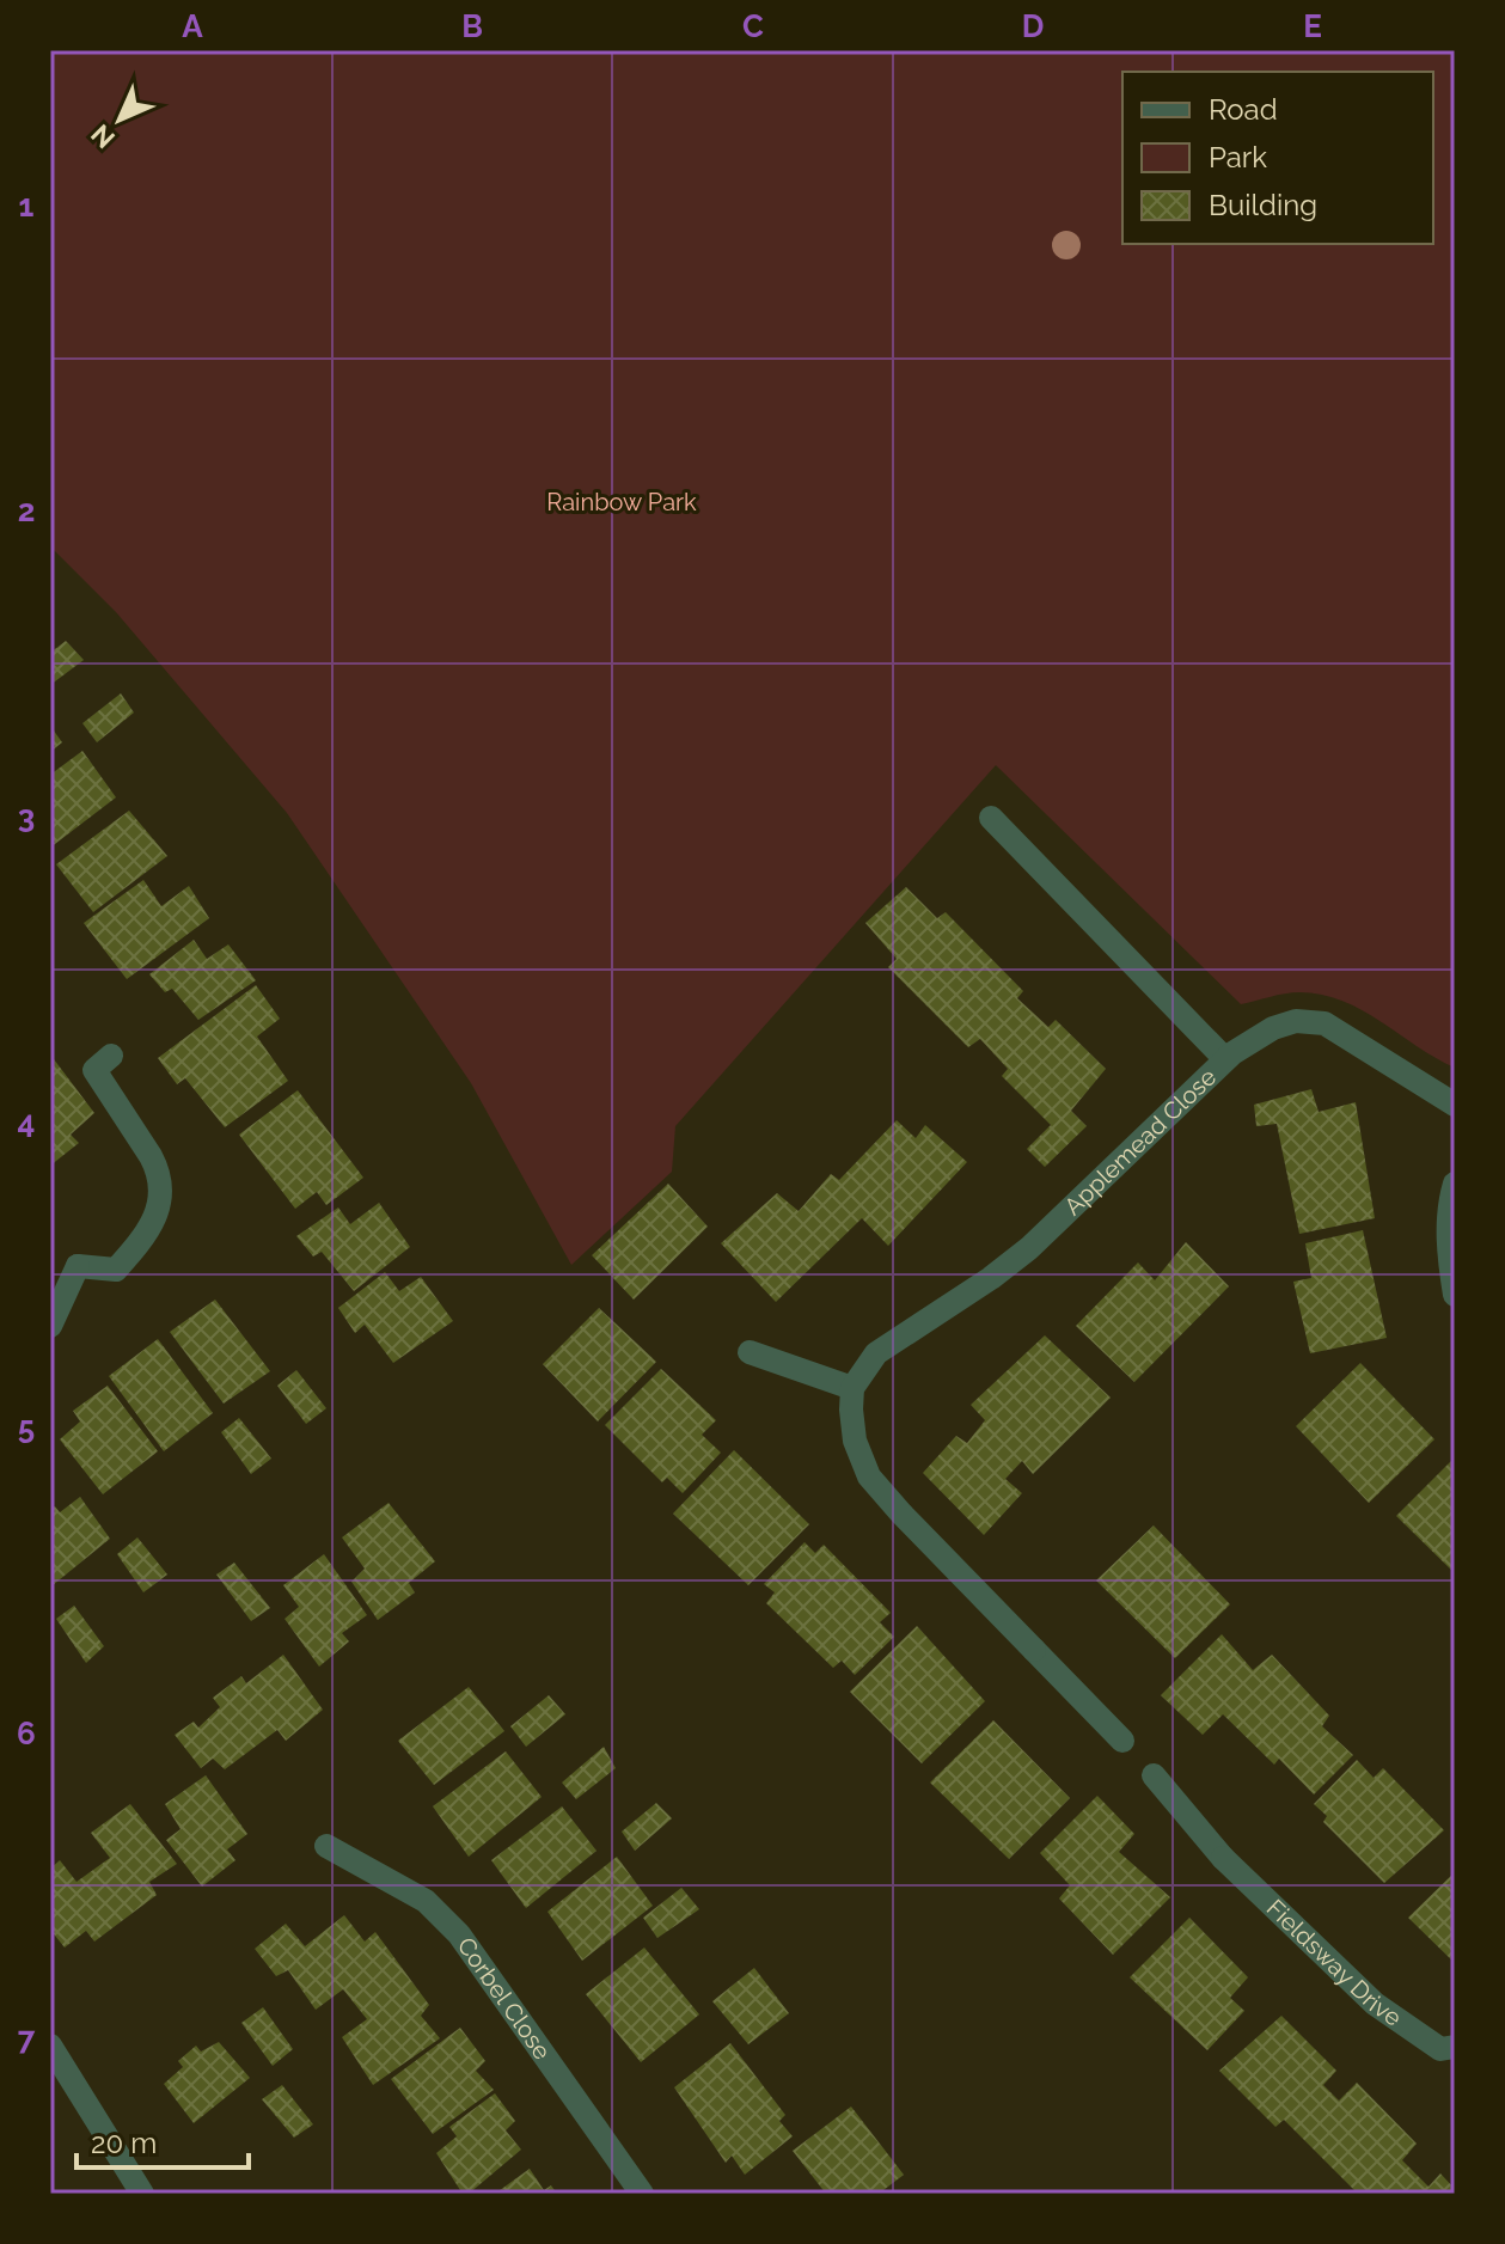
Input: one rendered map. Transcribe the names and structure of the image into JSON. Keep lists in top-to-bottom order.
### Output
{
  "streets": {
    "street": ["Applemead Close", "Fieldsway Drive", "Corbel Close"]
  },
  "parks": ["Rainbow Park"],
  "legend": ["Road", "Park", "Building"],
  "scale_bar": "20 m",
  "north": "bottom left",
  "grid": {
    "columns": [
      "A",
      "B",
      "C",
      "D",
      "E"
    ],
    "rows": [
      "1",
      "2",
      "3",
      "4",
      "5",
      "6",
      "7"
    ]
  }
}
